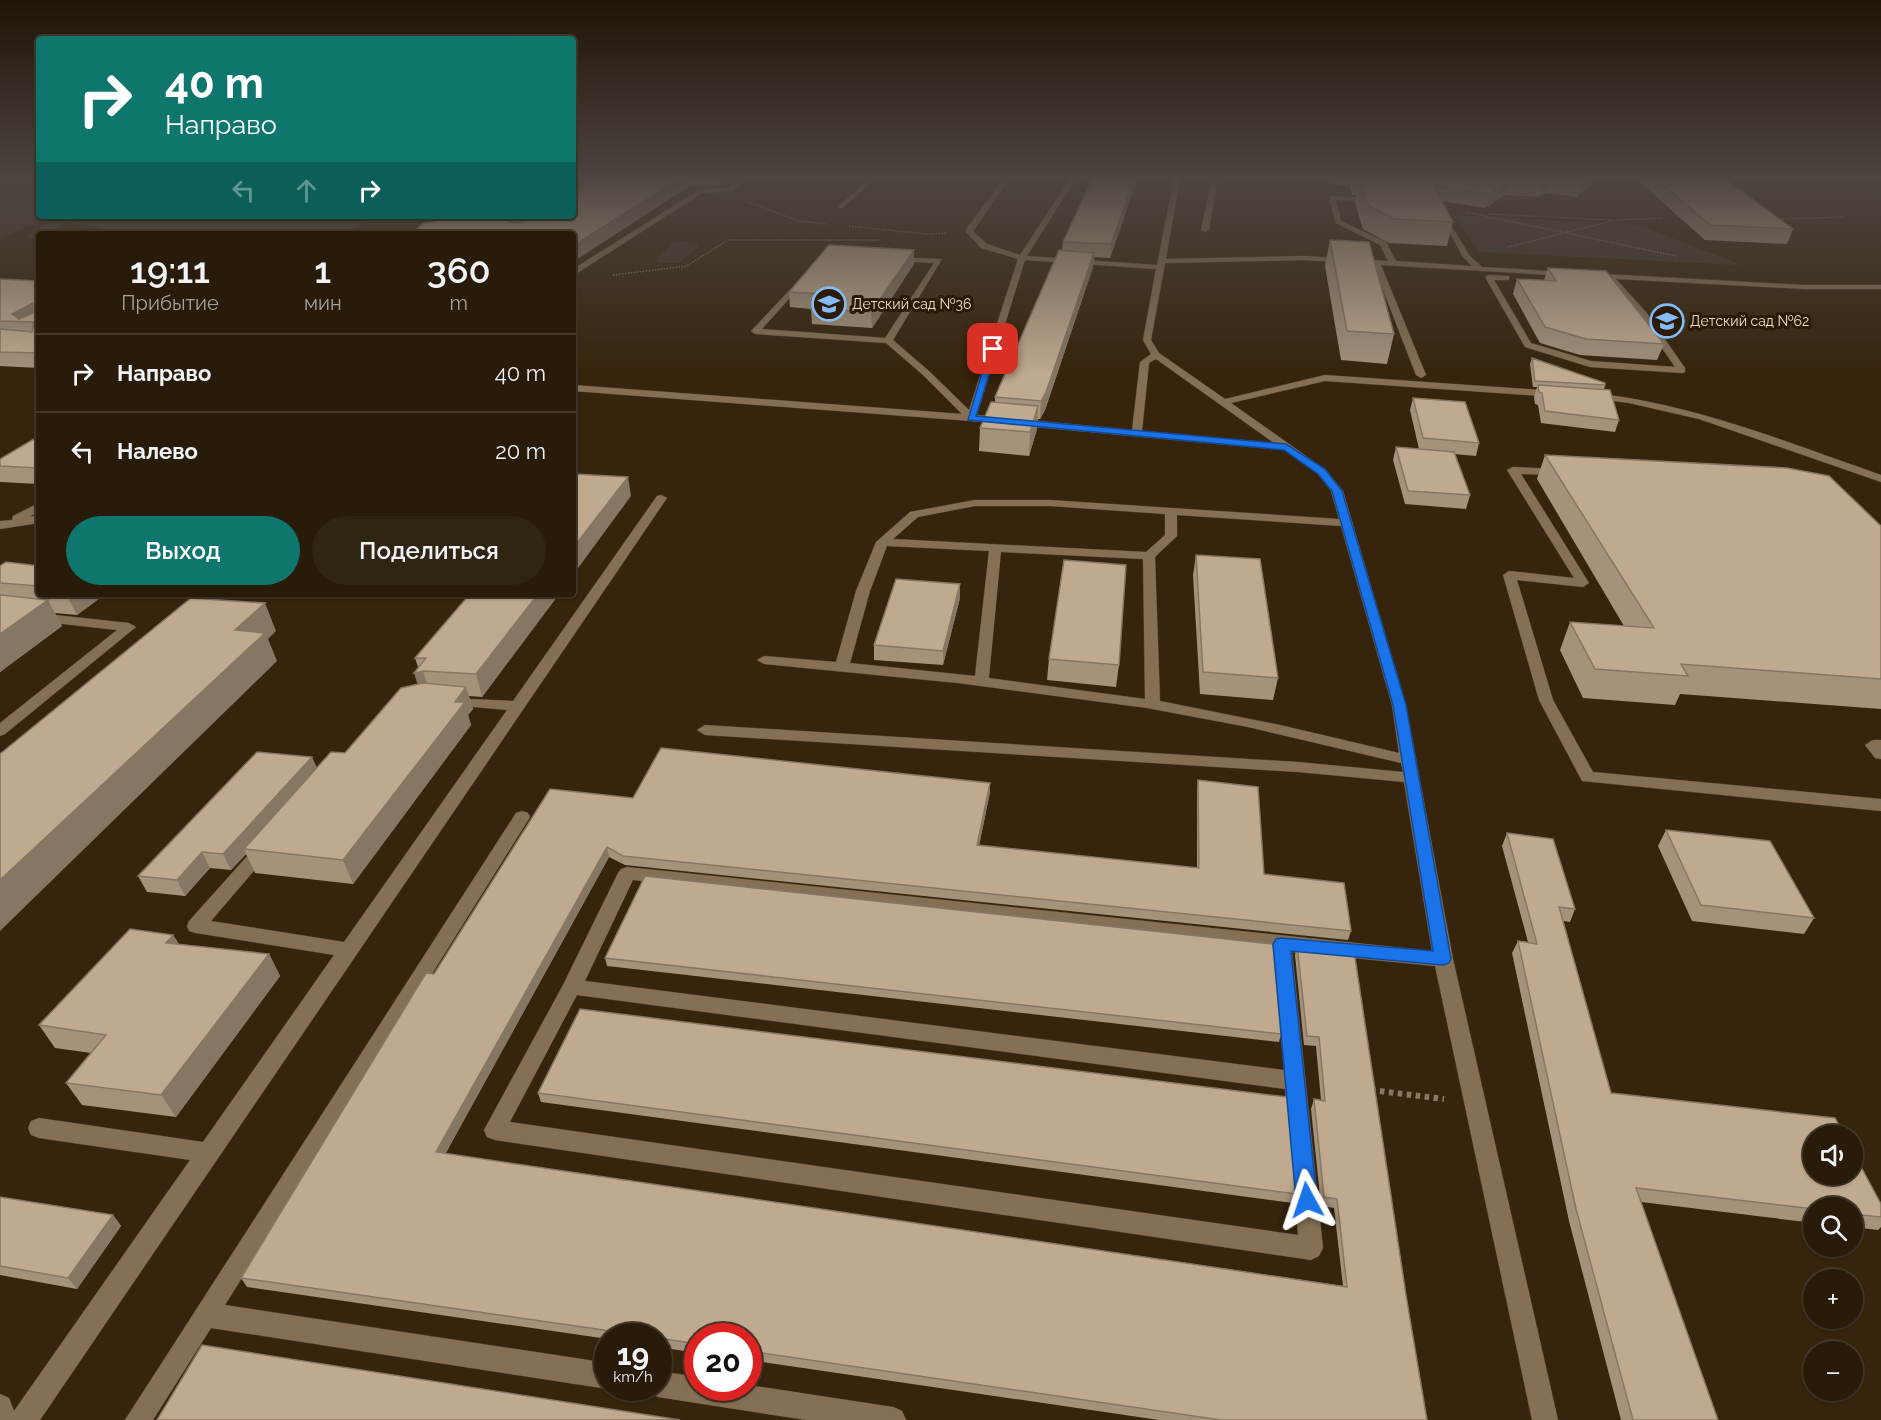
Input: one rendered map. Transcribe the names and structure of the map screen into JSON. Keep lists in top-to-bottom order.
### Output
{
  "places": {
    "school or university": ["Детский сад №36", "Детский сад №62"]
  },
  "page": {
    "turn": ["40 m", "Направо"],
    "eta": [
      "19:11",
      "Прибытие",
      "1",
      "мин",
      "360",
      "m"
    ],
    "list": [
      {
        "name": "Направо",
        "value": "40 m"
      },
      {
        "name": "Налево",
        "value": "20 m"
      }
    ],
    "buttons": ["Выход", "Поделиться"],
    "map_buttons": ["+", "−"],
    "speed": "19 km/h",
    "limit": "20"
  }
}
